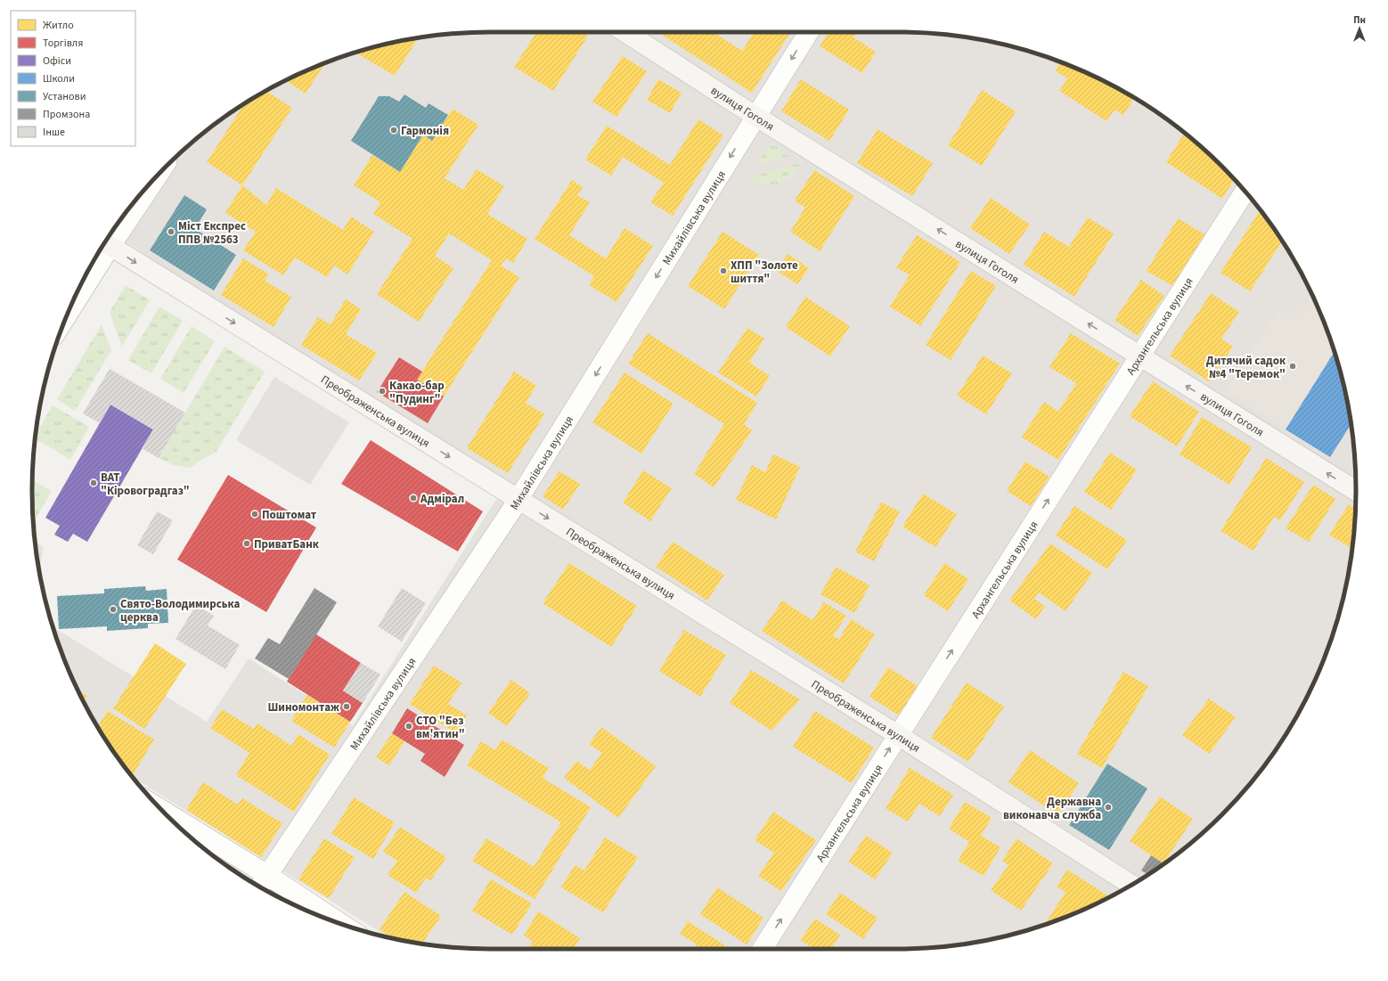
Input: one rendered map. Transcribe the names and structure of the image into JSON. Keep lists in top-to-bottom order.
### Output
{
  "streets": {
    "main road": ["вулиця Гоголя", "Преображенська вулиця"],
    "street": ["Михайлівська вулиця", "Архангельська вулиця"]
  },
  "crossings": [
    ["вулиця Гоголя", "Михайлівська вулиця"],
    ["вулиця Гоголя", "Архангельська вулиця"],
    ["Михайлівська вулиця", "Преображенська вулиця"],
    ["Архангельська вулиця", "Преображенська вулиця"]
  ],
  "one_way": [
    "вулиця Гоголя",
    "Михайлівська вулиця",
    "Архангельська вулиця",
    "Преображенська вулиця"
  ],
  "places": [
    "Гармонія",
    "Міст Експрес ППВ №2563",
    "ХПП \"Золоте шиття\"",
    "Дитячий садок №4 \"Теремок\"",
    "Какао-бар \"Пудинг\"",
    "ВАТ \"Кіровоградгаз\"",
    "Адмірал",
    "Поштомат",
    "ПриватБанк",
    "Свято-Володимирська церква",
    "Шиномонтаж",
    "СТО \"Без вм'ятин\"",
    "Державна виконавча служба"
  ],
  "legend": [
    "Житло",
    "Торгівля",
    "Офіси",
    "Школи",
    "Установи",
    "Промзона",
    "Інше"
  ],
  "north": "top"
}
